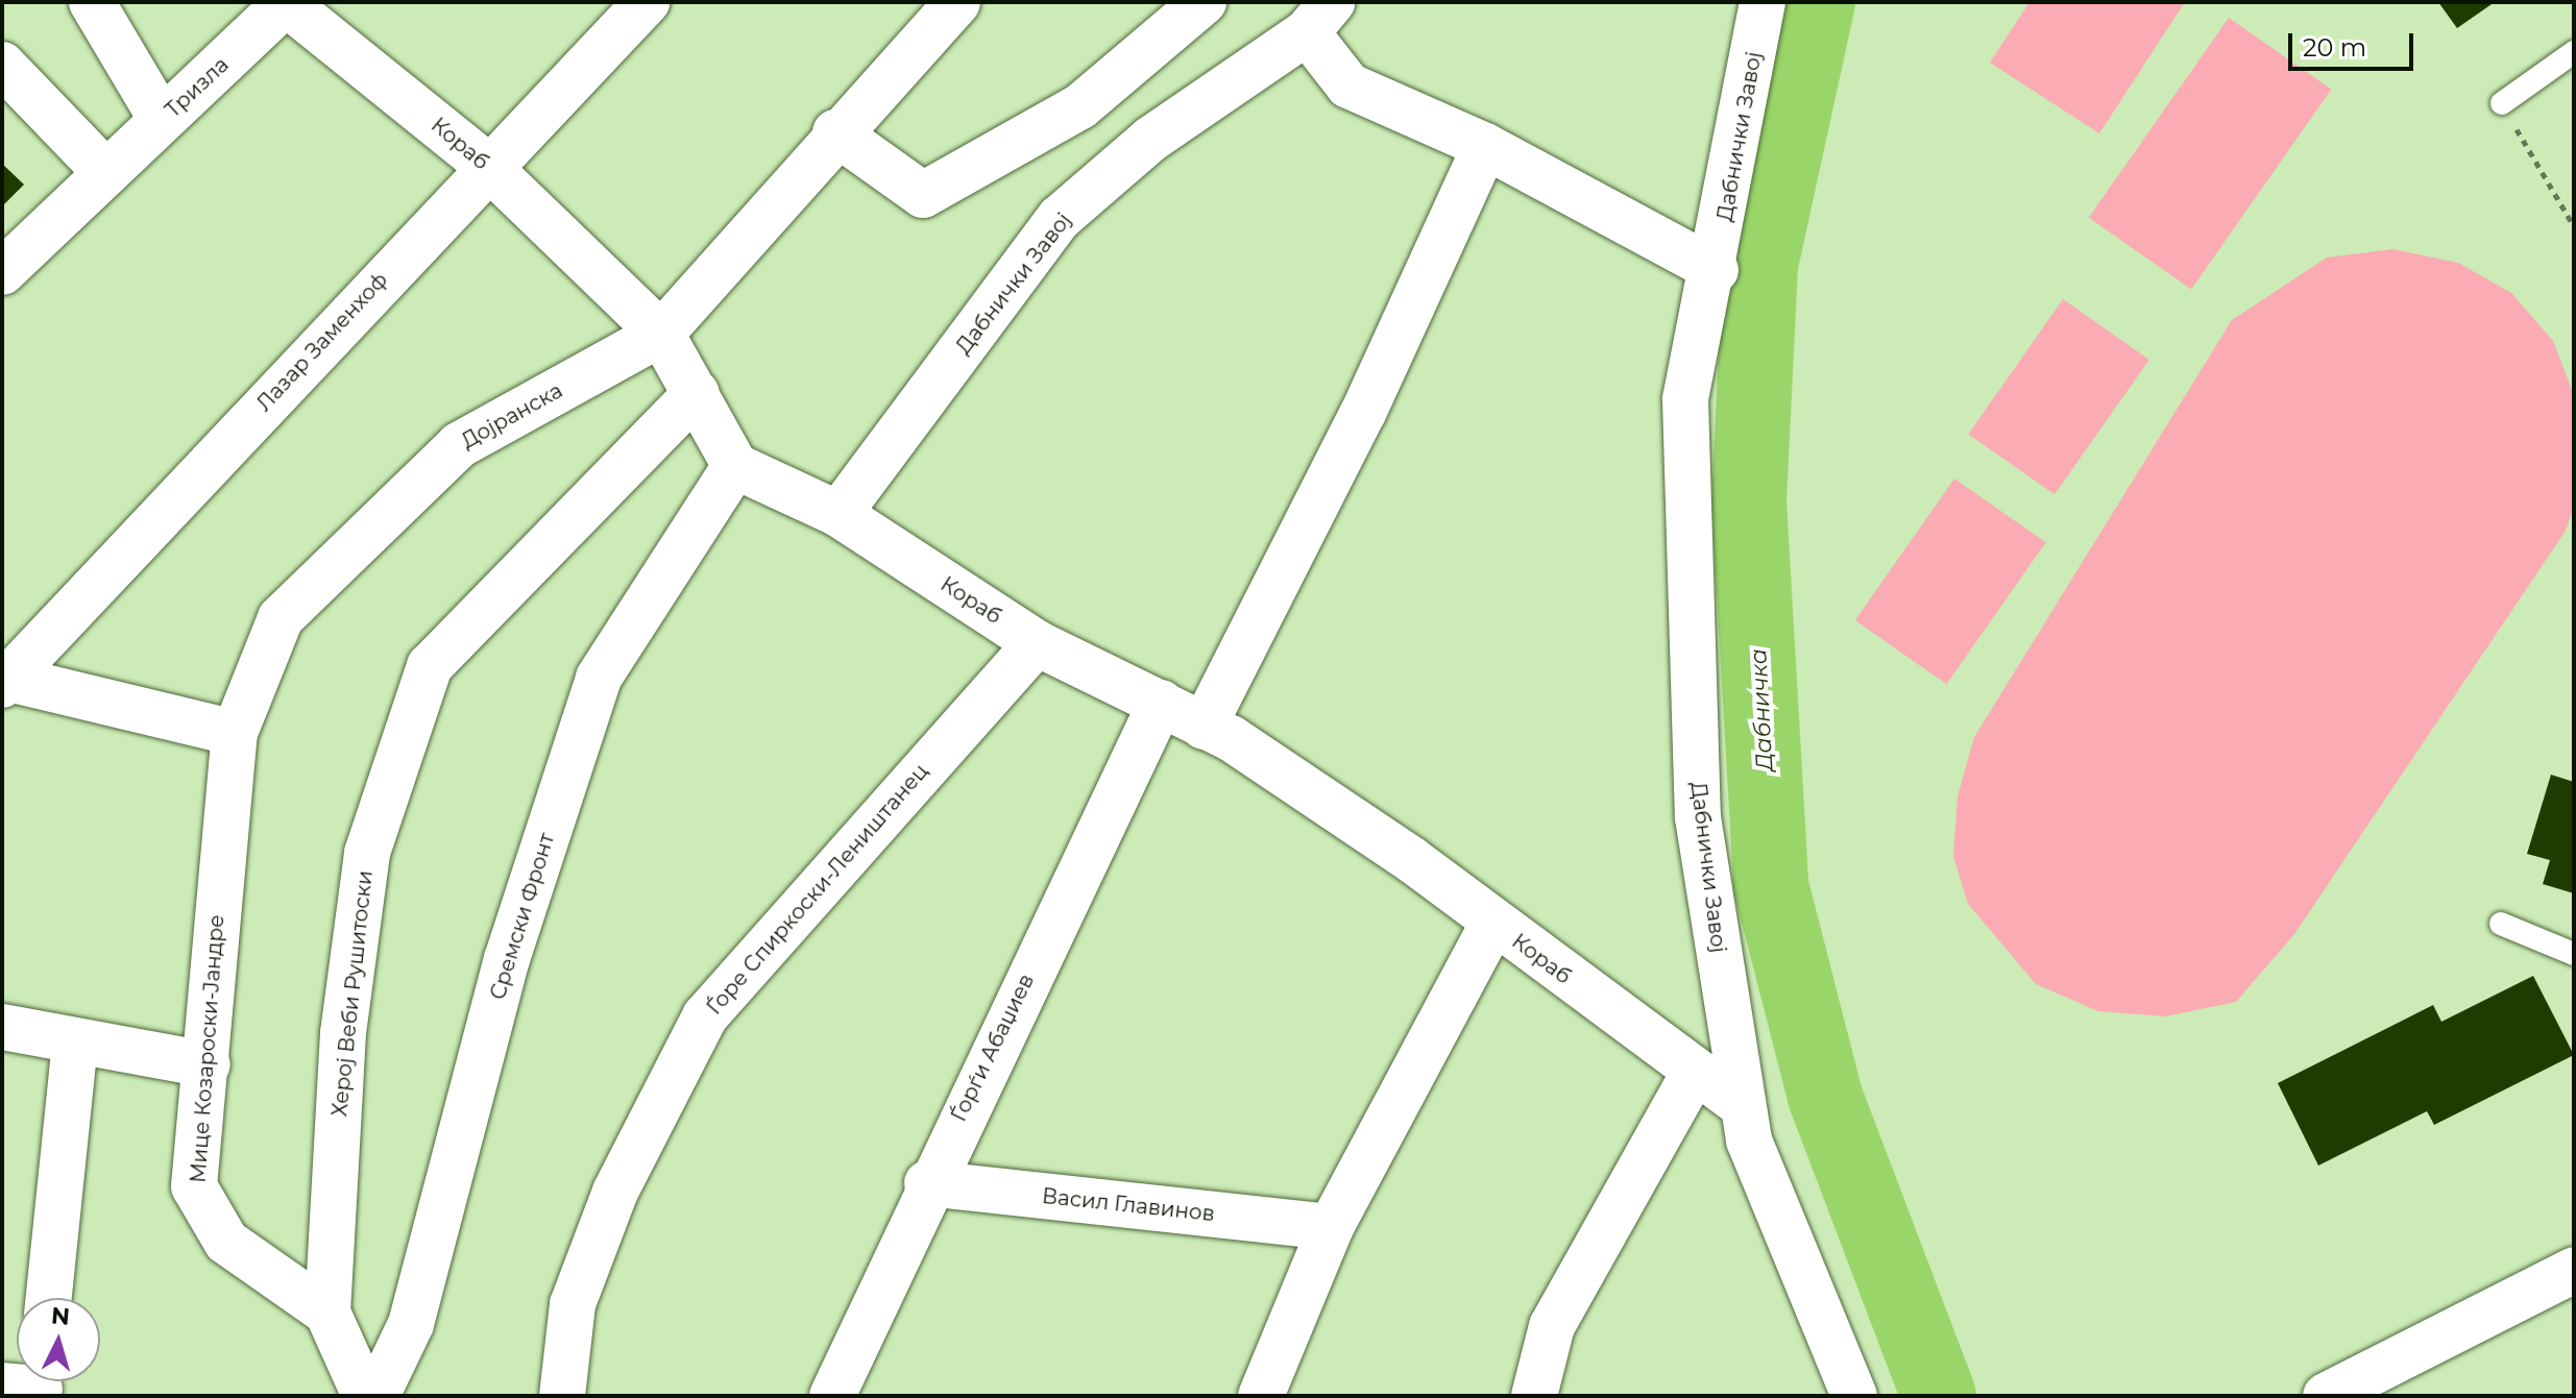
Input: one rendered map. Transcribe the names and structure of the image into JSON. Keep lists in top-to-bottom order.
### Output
{
  "streets": {
    "street": [
      "Тризла",
      "Дабнички Завој",
      "Кораб",
      "Лазар Заменхоф",
      "Дојранска",
      "Ѓоре Спиркоски-Леништанец",
      "Сремски Фронт",
      "Херој Веби Рушитоски",
      "Ѓорѓи Абаџиев",
      "Мице Козароски-Јандре",
      "Васил Главинов"
    ]
  },
  "crossings": [
    ["Тризла", "Кораб"],
    ["Дабнички Завој", "Кораб"],
    ["Кораб", "Лазар Заменхоф"],
    ["Кораб", "Дојранска"],
    ["Кораб", "Ѓоре Спиркоски-Леништанец"],
    ["Кораб", "Сремски Фронт"],
    ["Кораб", "Херој Веби Рушитоски"],
    ["Кораб", "Ѓорѓи Абаџиев"],
    ["Дојранска", "Мице Козароски-Јандре"],
    ["Херој Веби Рушитоски", "Мице Козароски-Јандре"],
    ["Ѓорѓи Абаџиев", "Васил Главинов"]
  ],
  "water": ["Дабничка"],
  "scale_bar": "20 m",
  "north": "top"
}
